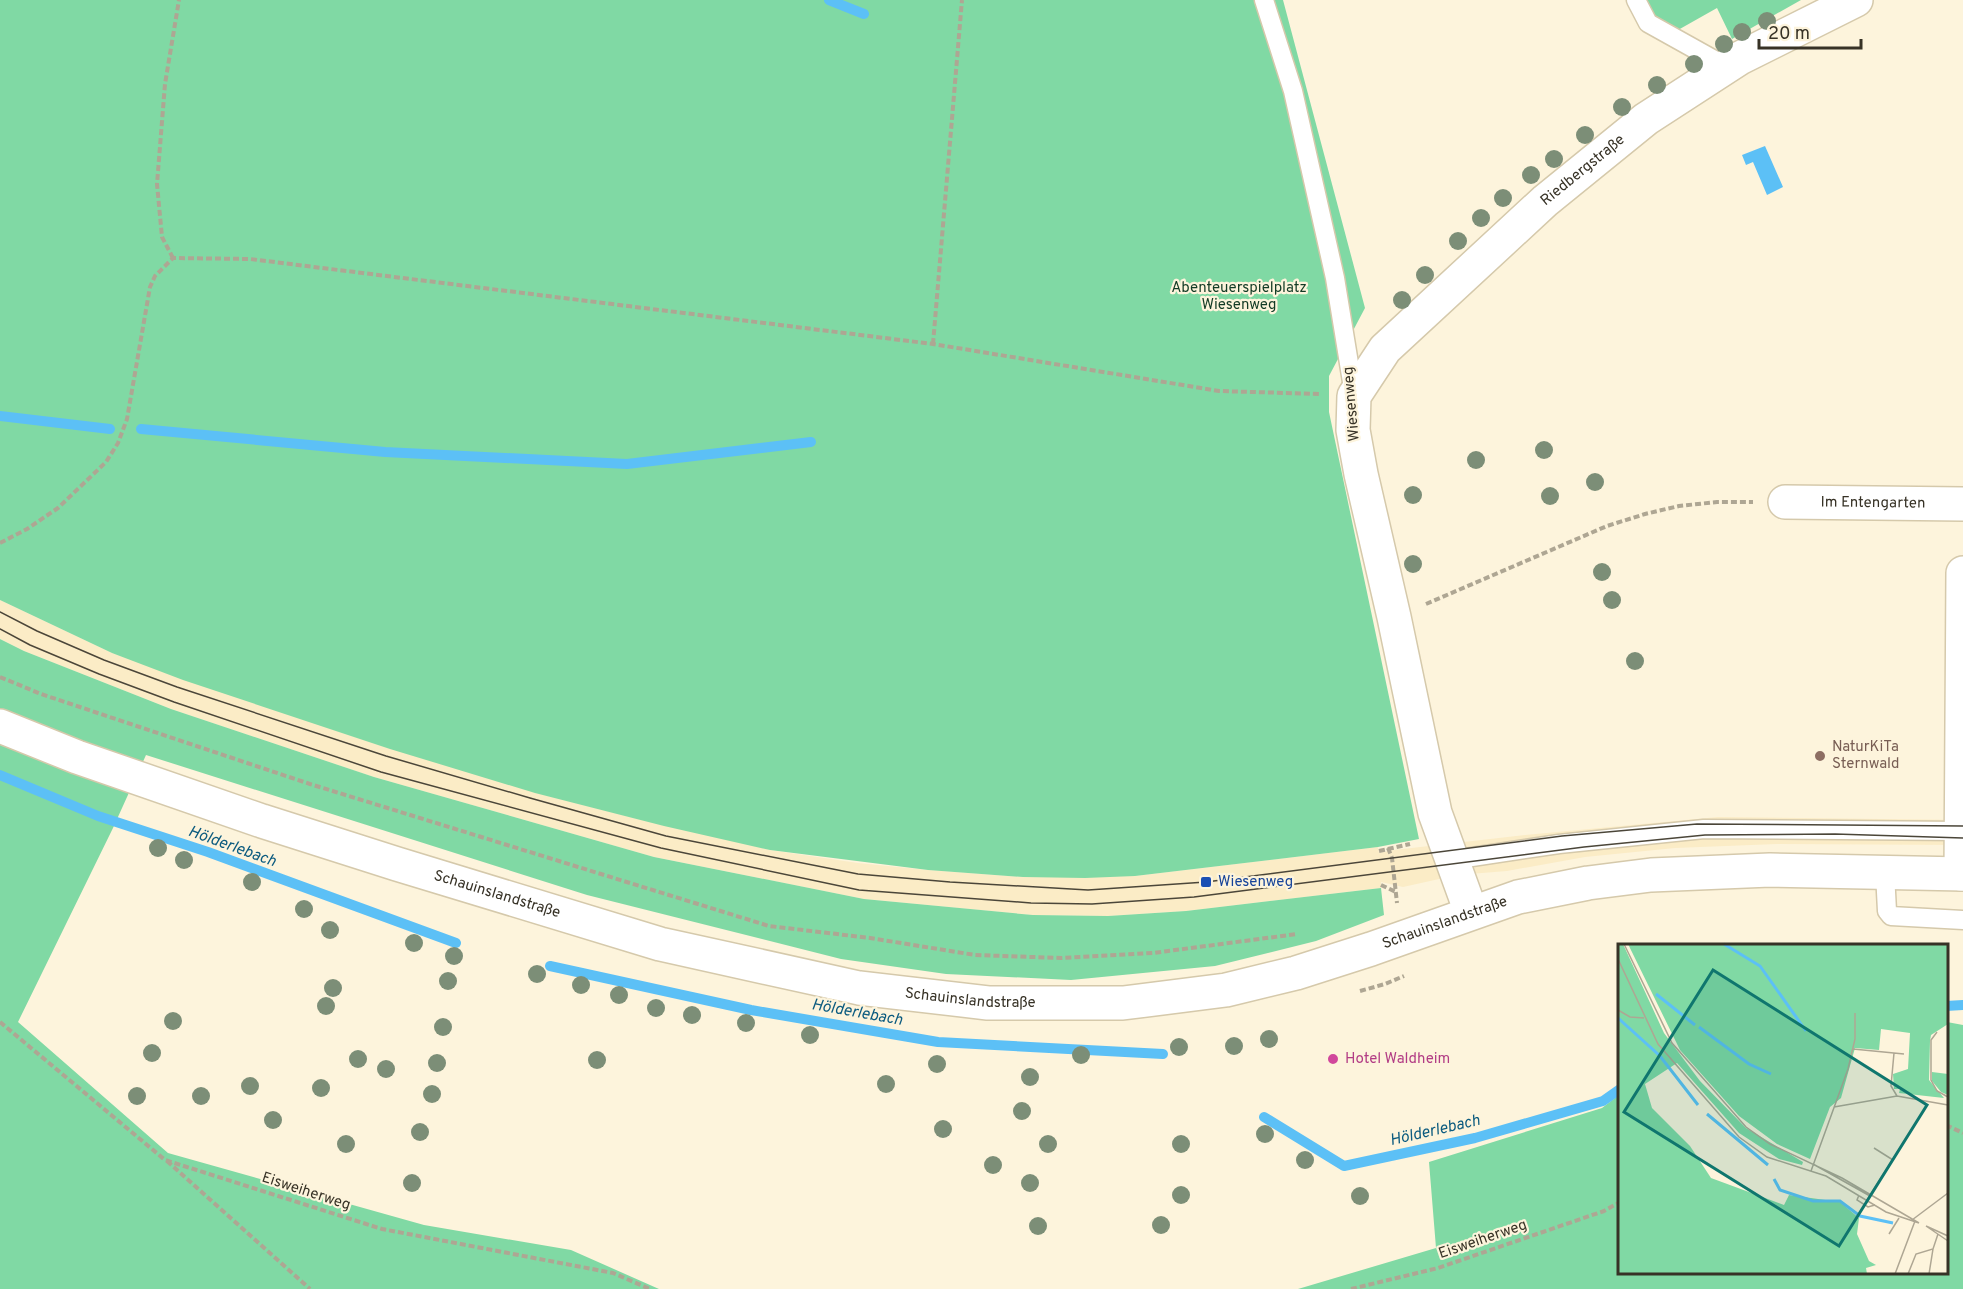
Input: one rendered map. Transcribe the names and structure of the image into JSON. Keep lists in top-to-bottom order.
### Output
{
  "streets": {
    "main road": [
      "Riedbergstraße",
      "Wiesenweg",
      "Im Entengarten",
      "Schauinslandstraße"
    ],
    "path": ["Eisweiherweg"]
  },
  "crossings": [
    ["Riedbergstraße", "Wiesenweg"],
    ["Wiesenweg", "Schauinslandstraße"]
  ],
  "water": ["Hölderlebach"],
  "parks": ["Abenteuerspielplatz Wiesenweg"],
  "places": {
    "other": ["NaturKiTa Sternwald", "Hotel Waldheim"],
    "transit": ["Wiesenweg"]
  },
  "scale_bar": "20 m"
}
